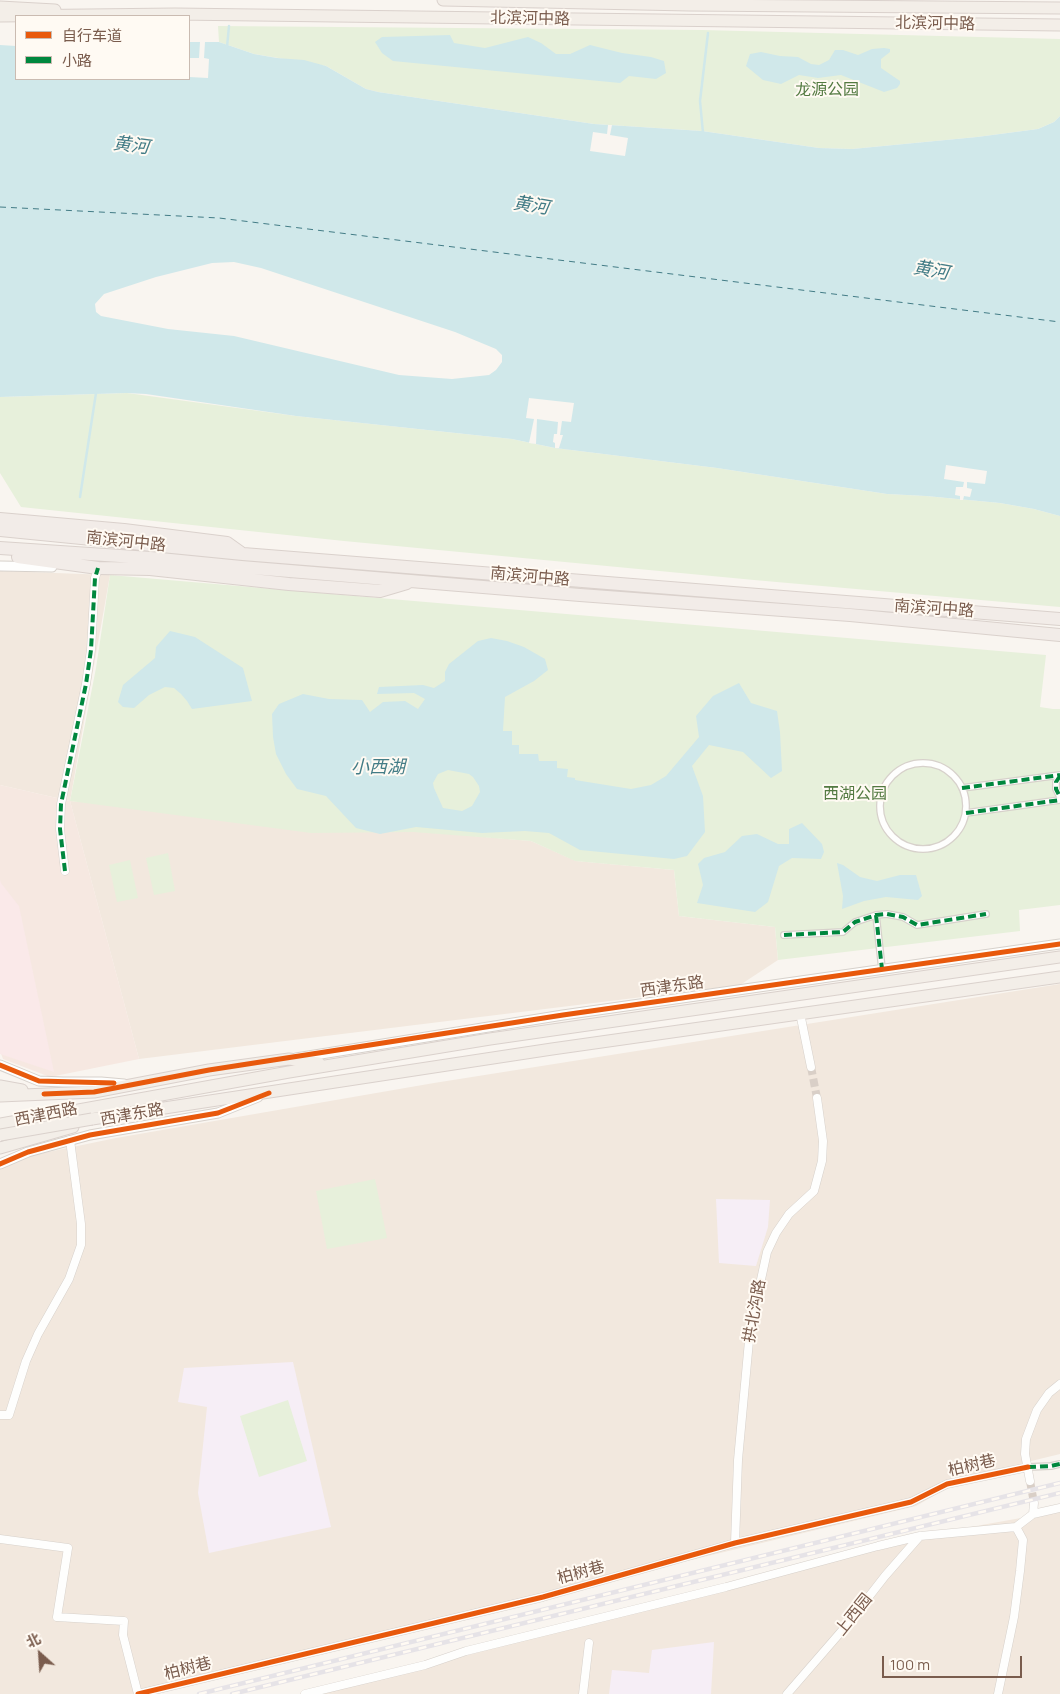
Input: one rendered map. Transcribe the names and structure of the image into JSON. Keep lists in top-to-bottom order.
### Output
{
  "streets": {
    "highway": ["南滨河中路"],
    "main road": ["北滨河中路", "西津东路", "西津西路"],
    "street": ["拱北沟路", "柏树巷", "上西园"]
  },
  "crossings": [
    ["西津东路", "西津西路"],
    ["拱北沟路", "柏树巷"]
  ],
  "water": ["黄河", "小西湖"],
  "parks": ["龙源公园", "西湖公园"],
  "legend": ["自行车道", "小路"],
  "scale_bar": "100 m",
  "north": "top left"
}
